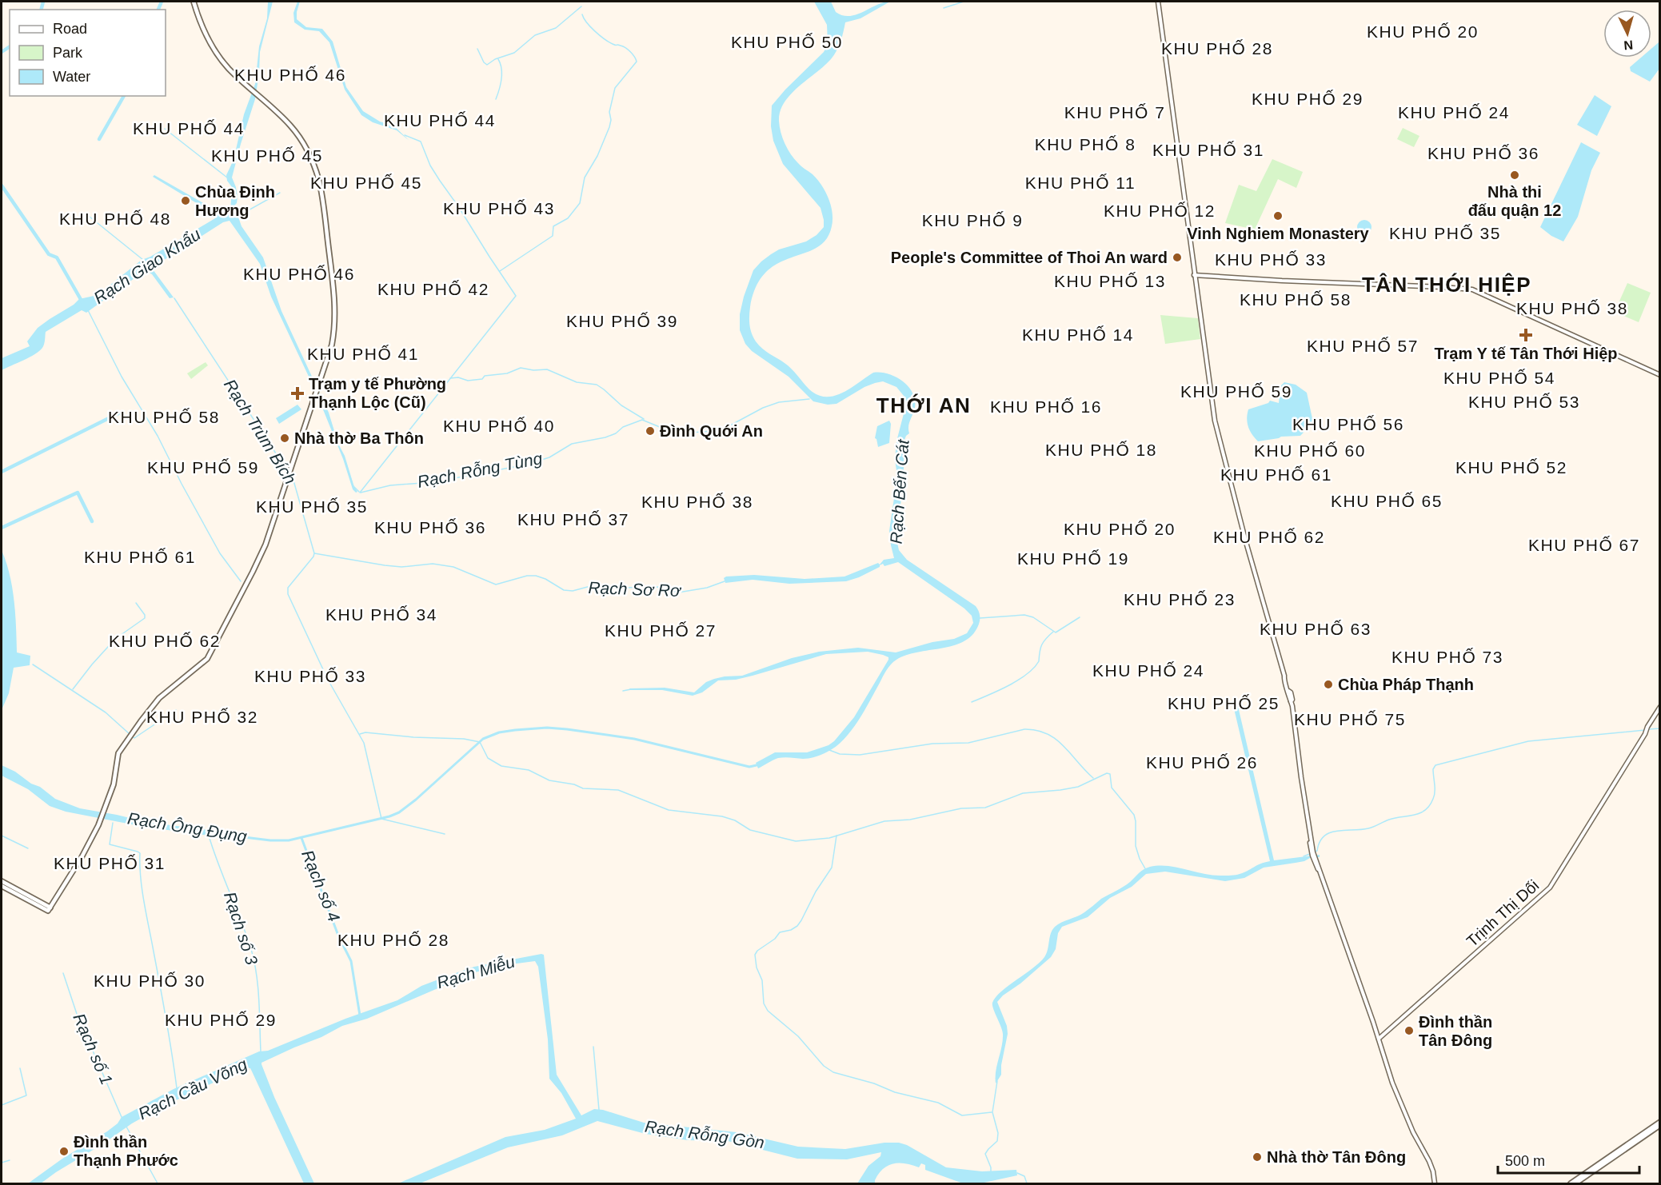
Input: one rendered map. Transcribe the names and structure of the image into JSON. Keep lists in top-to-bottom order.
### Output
{
  "streets": {
    "main road": ["Trịnh Thị Dối"]
  },
  "districts": [
    "KHU PHỐ 20",
    "KHU PHỐ 50",
    "KHU PHỐ 28",
    "KHU PHỐ 46",
    "KHU PHỐ 29",
    "KHU PHỐ 7",
    "KHU PHỐ 24",
    "KHU PHỐ 44",
    "KHU PHỐ 44",
    "KHU PHỐ 8",
    "KHU PHỐ 31",
    "KHU PHỐ 36",
    "KHU PHỐ 45",
    "KHU PHỐ 45",
    "KHU PHỐ 11",
    "KHU PHỐ 43",
    "KHU PHỐ 12",
    "KHU PHỐ 48",
    "KHU PHỐ 9",
    "KHU PHỐ 35",
    "KHU PHỐ 33",
    "KHU PHỐ 46",
    "KHU PHỐ 13",
    "TÂN THỚI HIỆP",
    "KHU PHỐ 42",
    "KHU PHỐ 58",
    "KHU PHỐ 38",
    "KHU PHỐ 39",
    "KHU PHỐ 14",
    "KHU PHỐ 57",
    "KHU PHỐ 41",
    "KHU PHỐ 54",
    "KHU PHỐ 59",
    "KHU PHỐ 53",
    "THỚI AN",
    "KHU PHỐ 16",
    "KHU PHỐ 58",
    "KHU PHỐ 56",
    "KHU PHỐ 40",
    "KHU PHỐ 18",
    "KHU PHỐ 60",
    "KHU PHỐ 59",
    "KHU PHỐ 52",
    "KHU PHỐ 61",
    "KHU PHỐ 65",
    "KHU PHỐ 38",
    "KHU PHỐ 35",
    "KHU PHỐ 37",
    "KHU PHỐ 36",
    "KHU PHỐ 20",
    "KHU PHỐ 62",
    "KHU PHỐ 67",
    "KHU PHỐ 61",
    "KHU PHỐ 19",
    "KHU PHỐ 23",
    "KHU PHỐ 34",
    "KHU PHỐ 63",
    "KHU PHỐ 27",
    "KHU PHỐ 62",
    "KHU PHỐ 73",
    "KHU PHỐ 24",
    "KHU PHỐ 33",
    "KHU PHỐ 25",
    "KHU PHỐ 32",
    "KHU PHỐ 75",
    "KHU PHỐ 26",
    "KHU PHỐ 31",
    "KHU PHỐ 28",
    "KHU PHỐ 30",
    "KHU PHỐ 29"
  ],
  "water": [
    "Rạch Giao Khẩu",
    "Rạch Trùm Bích",
    "Rạch Rỗng Tùng",
    "Rạch Bến Cát",
    "Rạch Sơ Rơ",
    "Rạch Ông Đụng",
    "Rạch số 4",
    "Rạch số 3",
    "Rạch Miễu",
    "Rạch số 1",
    "Rạch Cầu Võng",
    "Rạch Rỗng Gòn"
  ],
  "places": {
    "other": [
      "Nhà thi đấu quận 12",
      "Chùa Định Hương",
      "Vinh Nghiem Monastery",
      "People's Committee of Thoi An ward",
      "Đình Quới An",
      "Nhà thờ Ba Thôn",
      "Chùa Pháp Thạnh",
      "Đình thần Tân Đông",
      "Đình thần Thạnh Phước",
      "Nhà thờ Tân Đông"
    ],
    "health": ["Trạm Y tế Tân Thới Hiệp", "Trạm y tế Phường Thạnh Lộc (Cũ)"]
  },
  "legend": ["Road", "Park", "Water"],
  "scale_bar": "500 m",
  "north": "bottom"
}
